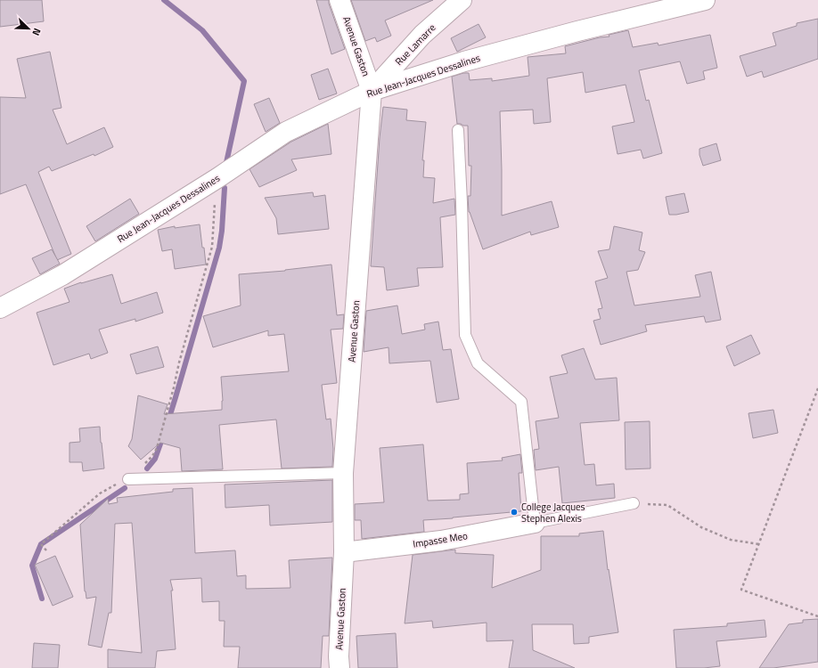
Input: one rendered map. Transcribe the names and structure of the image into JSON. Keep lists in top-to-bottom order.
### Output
{
  "streets": {
    "street": [
      "Rue Lamarre",
      "Avenue Gaston",
      "Rue Jean-Jacques Dessalines",
      "Impasse Meo"
    ]
  },
  "crossings": [
    ["Rue Lamarre", "Avenue Gaston"],
    ["Rue Lamarre", "Rue Jean-Jacques Dessalines"],
    ["Avenue Gaston", "Rue Jean-Jacques Dessalines"],
    ["Avenue Gaston", "Impasse Meo"]
  ],
  "places": ["College Jacques Stephen Alexis"],
  "north": "bottom right"
}
